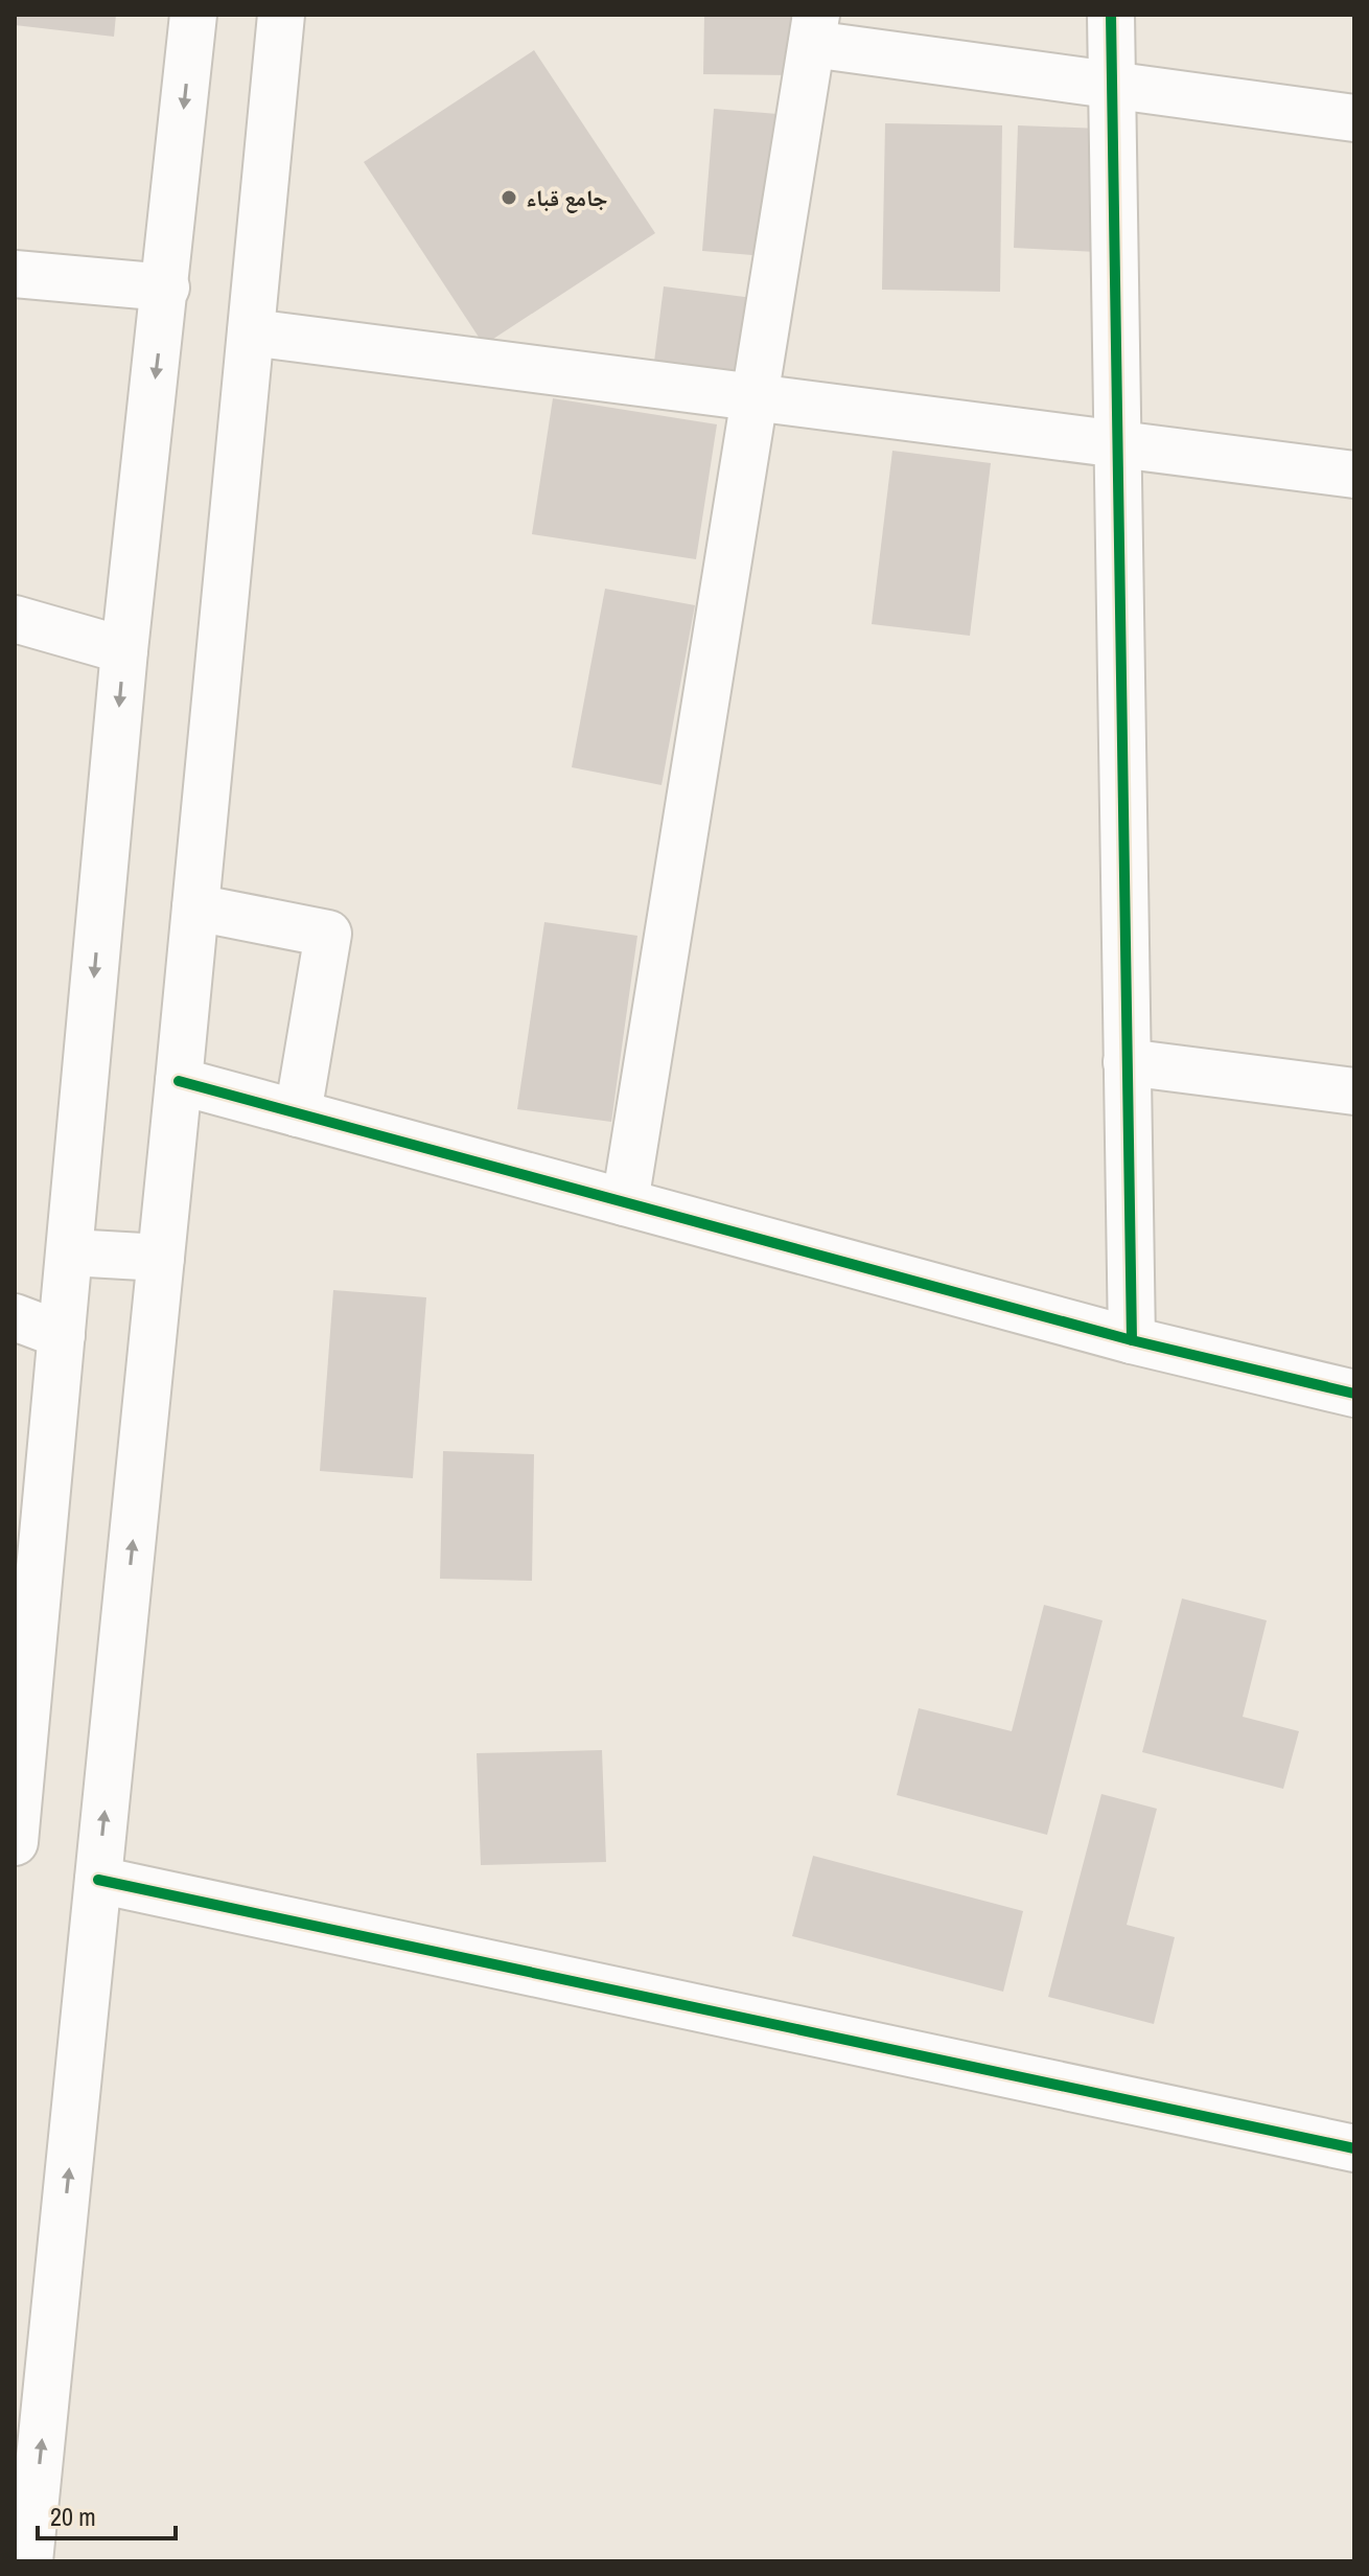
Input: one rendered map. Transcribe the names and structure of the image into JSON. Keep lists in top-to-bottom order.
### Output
{
  "places": ["جامع قباء"],
  "scale_bar": "20 m"
}
